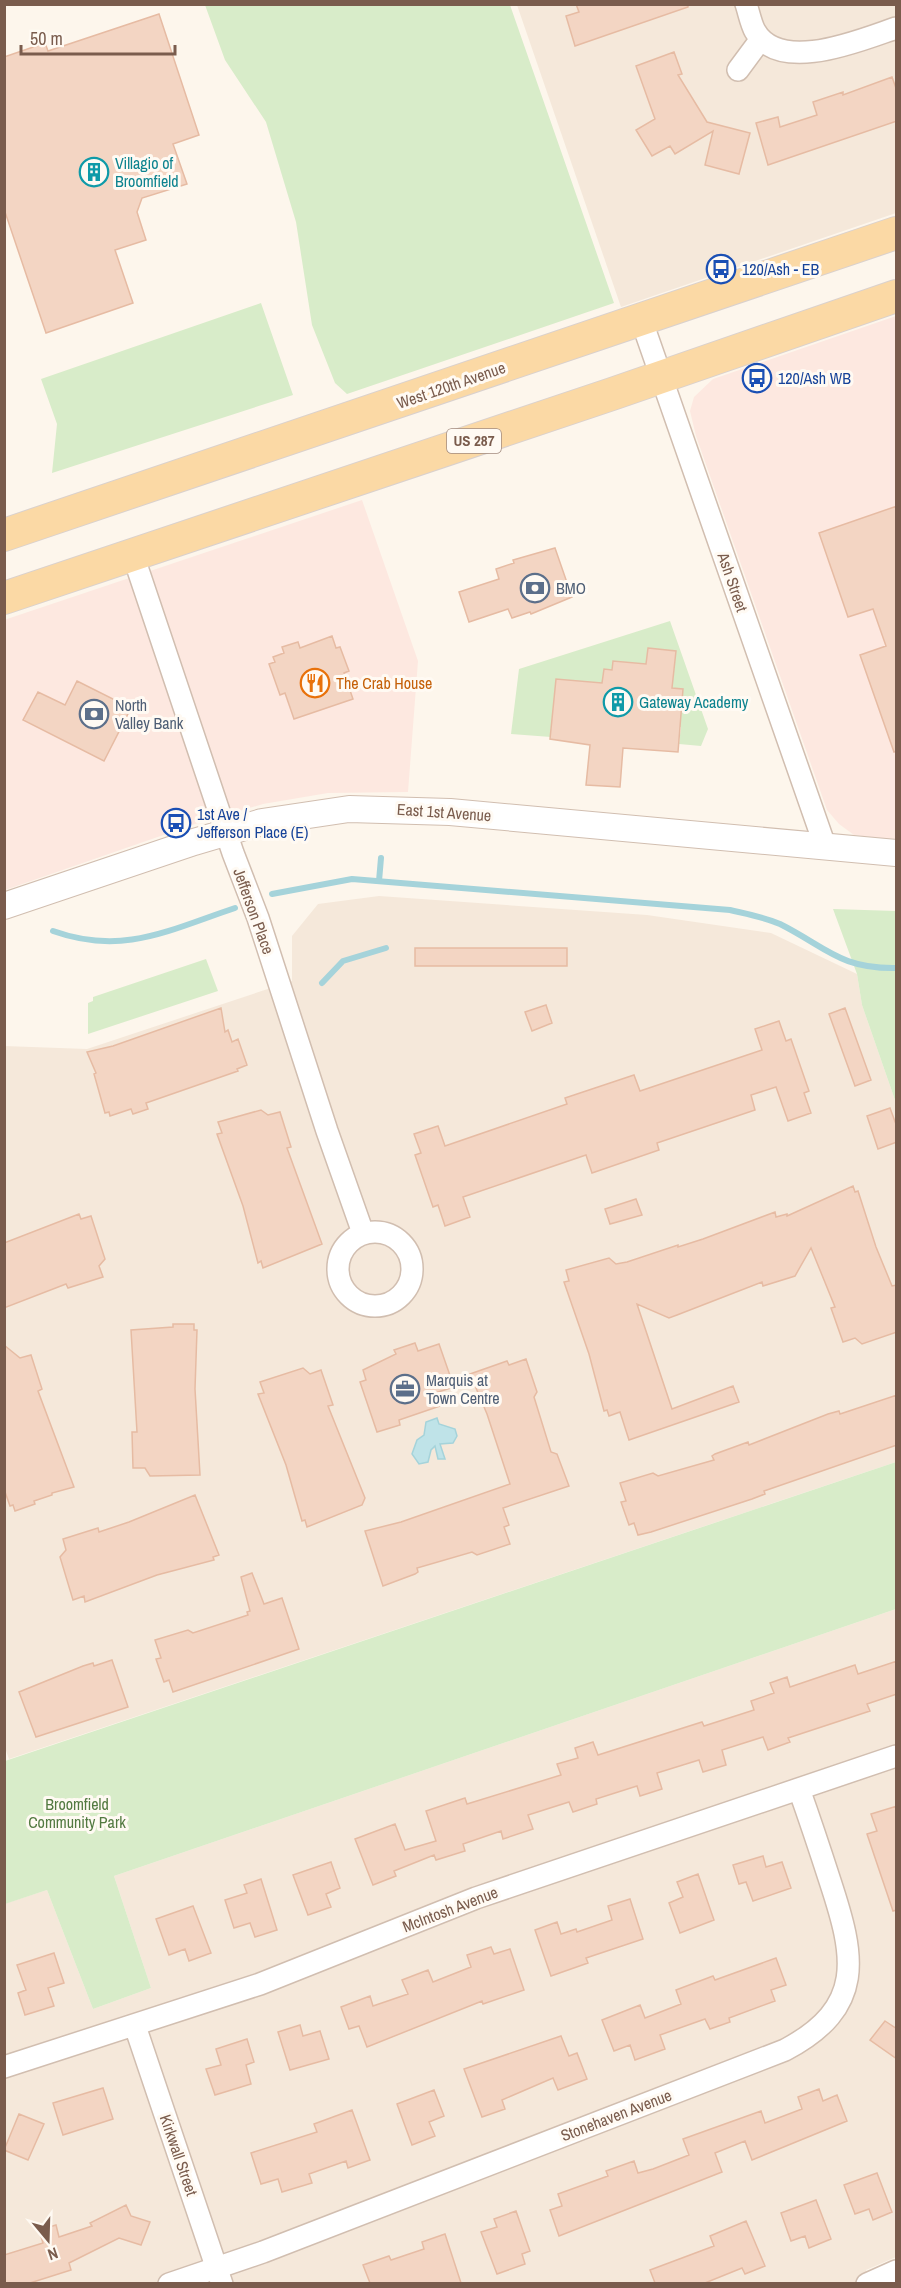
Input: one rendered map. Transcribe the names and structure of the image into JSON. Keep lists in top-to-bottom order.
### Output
{
  "streets": {
    "main road": ["West 120th Avenue", "US 287"],
    "street": [
      "Ash Street",
      "East 1st Avenue",
      "Jefferson Place",
      "McIntosh Avenue",
      "Stonehaven Avenue",
      "Kirkwall Street"
    ]
  },
  "crossings": [
    ["West 120th Avenue", "Ash Street"],
    ["US 287", "Ash Street"],
    ["US 287", "Jefferson Place"],
    ["Ash Street", "East 1st Avenue"],
    ["East 1st Avenue", "Jefferson Place"],
    ["McIntosh Avenue", "Stonehaven Avenue"],
    ["McIntosh Avenue", "Kirkwall Street"],
    ["Stonehaven Avenue", "Kirkwall Street"]
  ],
  "parks": ["Broomfield Community Park"],
  "places": {
    "building": ["Villagio of Broomfield", "Gateway Academy"],
    "bus stop": ["120/Ash - EB", "120/Ash WB", "1st Ave / Jefferson Place (E)"],
    "bank": ["BMO", "North Valley Bank"],
    "restaurant": ["The Crab House"],
    "office": ["Marquis at Town Centre"]
  },
  "scale_bar": "50 m",
  "north": "bottom"
}
